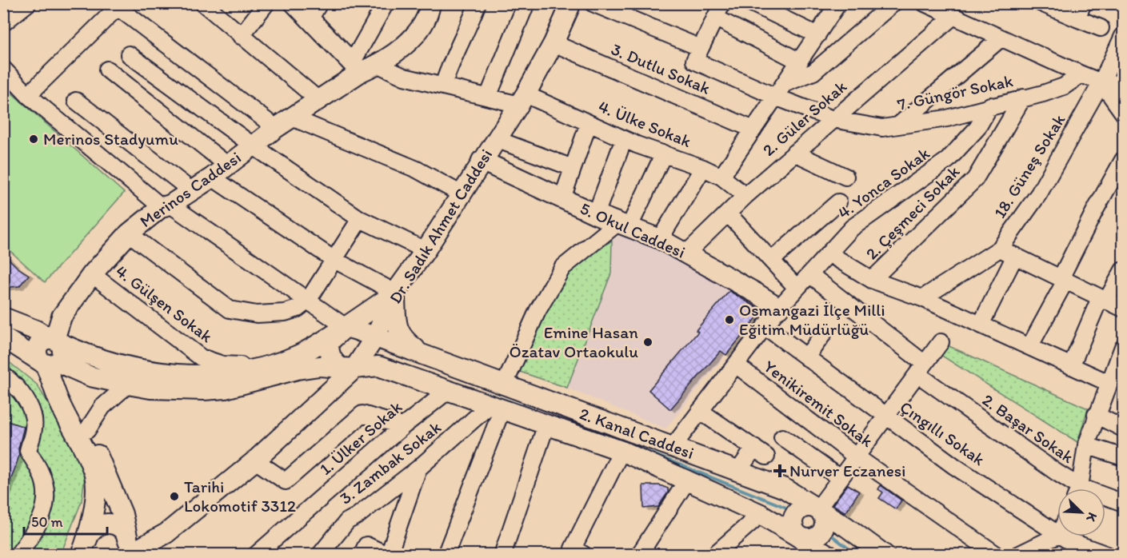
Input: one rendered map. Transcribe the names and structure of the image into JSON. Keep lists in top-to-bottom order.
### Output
{
  "streets": {
    "main road": [
      "Merinos Caddesi",
      "Dr. Sadık Ahmet Caddesi",
      "5. Okul Caddesi",
      "2. Kanal Caddesi"
    ],
    "street": [
      "3. Dutlu Sokak",
      "7. Güngör Sokak",
      "2. Güler Sokak",
      "4. Ülke Sokak",
      "18. Güneş Sokak",
      "4. Yonca Sokak",
      "2. Çeşmeci Sokak",
      "4. Gülşen Sokak",
      "Yenikiremit Sokak",
      "2. Başar Sokak",
      "Çıngıllı Sokak",
      "1. Ülker Sokak",
      "3. Zambak Sokak"
    ]
  },
  "crossings": [
    ["3. Dutlu Sokak", "Dr. Sadık Ahmet Caddesi"],
    ["7. Güngör Sokak", "2. Güler Sokak"],
    ["7. Güngör Sokak", "4. Yonca Sokak"],
    ["7. Güngör Sokak", "2. Çeşmeci Sokak"],
    ["2. Güler Sokak", "4. Ülke Sokak"],
    ["2. Güler Sokak", "5. Okul Caddesi"],
    ["4. Ülke Sokak", "Merinos Caddesi"],
    ["4. Ülke Sokak", "Dr. Sadık Ahmet Caddesi"],
    ["4. Yonca Sokak", "5. Okul Caddesi"],
    ["4. Yonca Sokak", "Yenikiremit Sokak"],
    ["4. Yonca Sokak", "2. Başar Sokak"],
    ["4. Yonca Sokak", "2. Kanal Caddesi"],
    ["4. Yonca Sokak", "Çıngıllı Sokak"],
    ["Merinos Caddesi", "4. Gülşen Sokak"],
    ["Dr. Sadık Ahmet Caddesi", "5. Okul Caddesi"],
    ["Dr. Sadık Ahmet Caddesi", "2. Kanal Caddesi"],
    ["2. Kanal Caddesi", "1. Ülker Sokak"],
    ["2. Kanal Caddesi", "3. Zambak Sokak"]
  ],
  "places": {
    "other": [
      "Merinos Stadyumu",
      "Osmangazi İlçe Milli Eğitim Müdürlüğü",
      "Emine Hasan Özatav Ortaokulu",
      "Tarihi Lokomotif 3312"
    ],
    "health": ["Nurver Eczanesi"]
  },
  "scale_bar": "50 m",
  "north": "bottom right"
}
